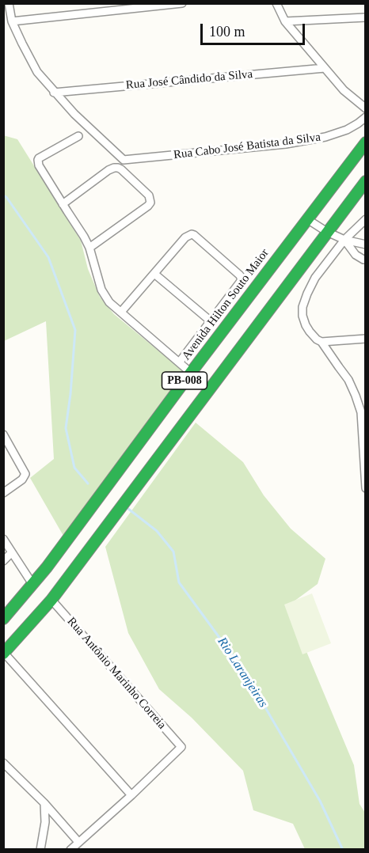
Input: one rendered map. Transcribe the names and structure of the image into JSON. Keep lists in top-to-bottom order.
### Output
{
  "streets": {
    "main road": ["Avenida Hilton Souto Maior", "PB-008"],
    "street": ["Rua José Cândido da Silva", "Rua Cabo José Batista da Silva", "Rua Antônio Marinho Correia"]
  },
  "crossings": [
    ["Rua José Cândido da Silva", "Rua Cabo José Batista da Silva"],
    ["PB-008", "Rua Antônio Marinho Correia"]
  ],
  "water": ["Rio Laranjeiras"],
  "scale_bar": "100 m"
}
